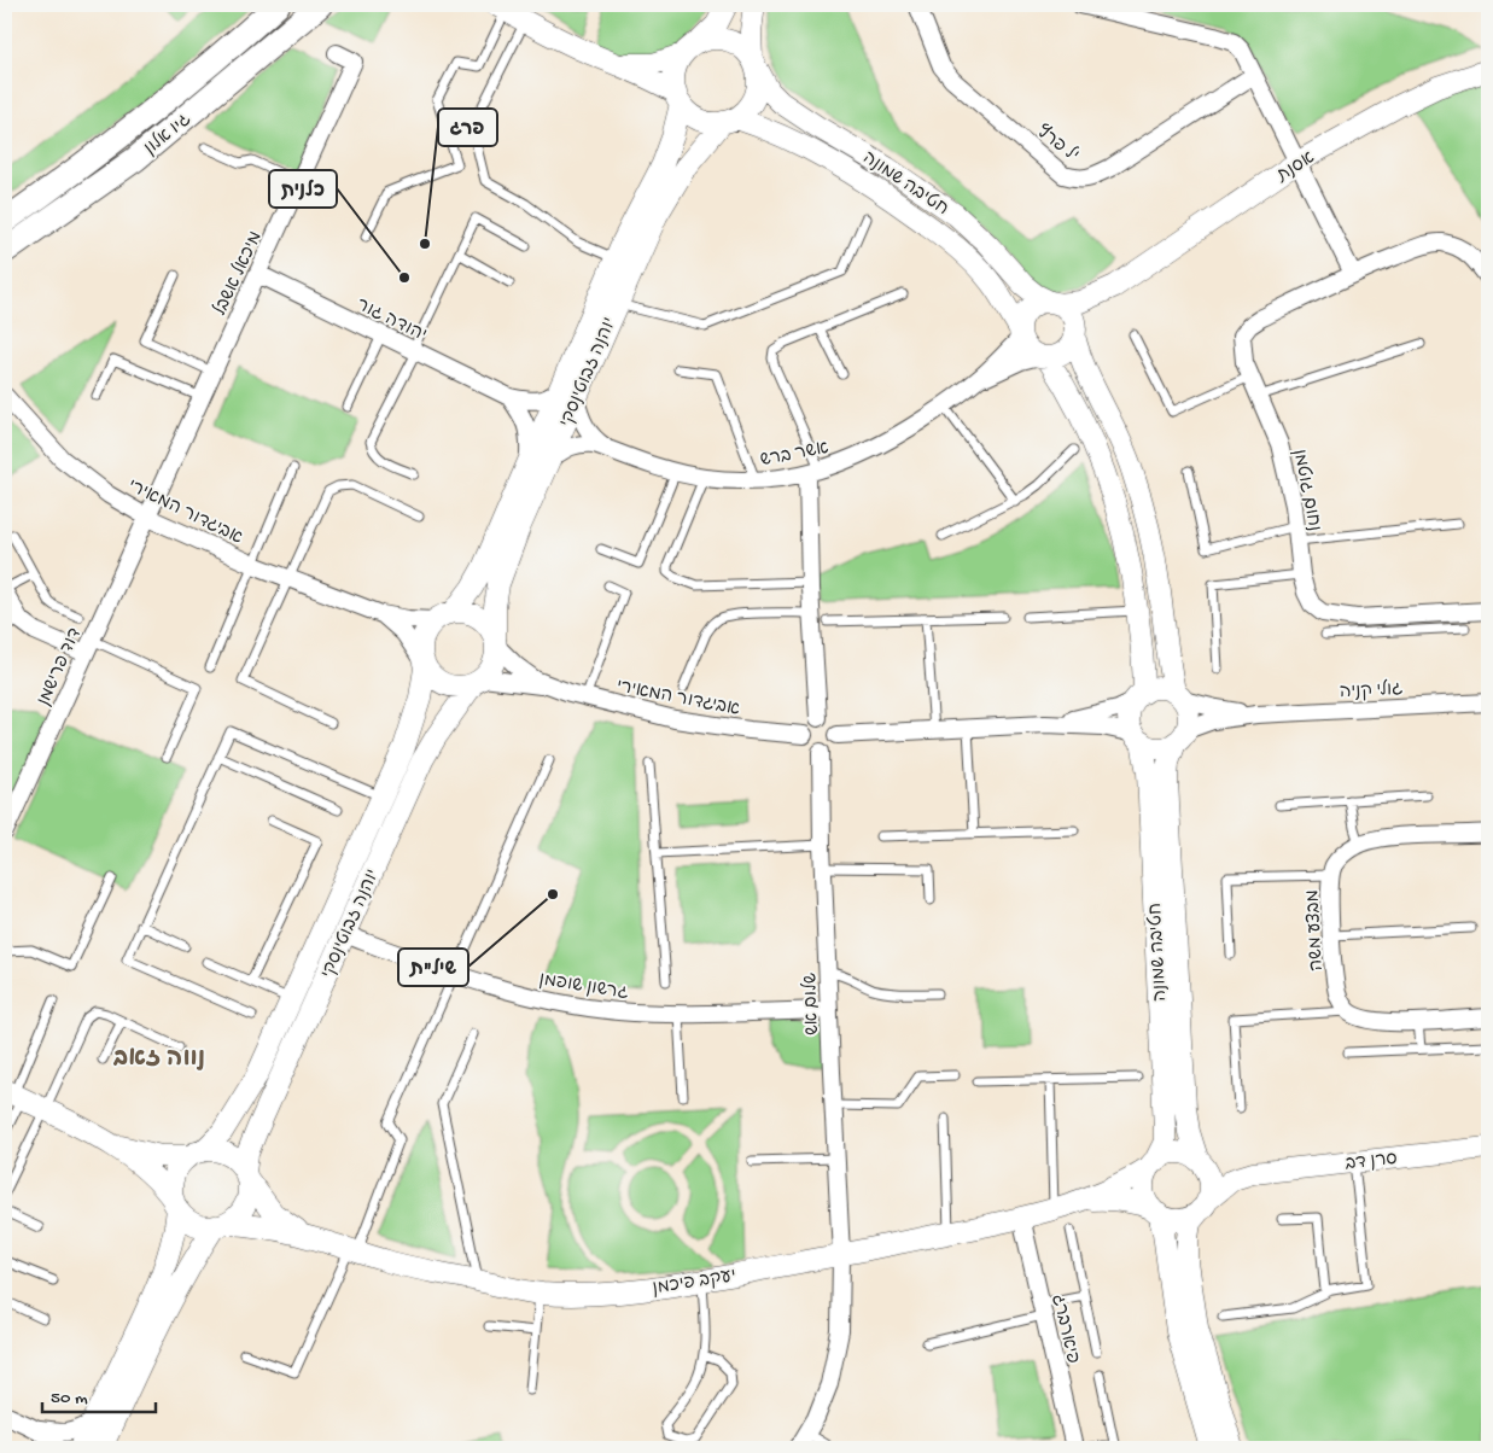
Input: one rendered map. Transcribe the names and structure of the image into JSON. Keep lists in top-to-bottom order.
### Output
{
  "streets": {
    "main road": ["ג'ו אלון"],
    "street": [
      "יל פרץ",
      "אסנת",
      "חטיבה שמונה",
      "מיכאל אשבל",
      "יהודה גור",
      "יוהנה זבוטינסקי",
      "אשר ברש",
      "נחום גוטמן",
      "אביגדור המאירי",
      "דוד פרישמן",
      "גולי קניה",
      "מבצע משה",
      "גרשון שופמן",
      "שלום אש",
      "סרן דב",
      "יעקב פיכמן",
      "פיארברג"
    ]
  },
  "crossings": [
    ["אסנת", "חטיבה שמונה"],
    ["אסנת", "אשר ברש"],
    ["חטיבה שמונה", "יוהנה זבוטינסקי"],
    ["חטיבה שמונה", "אשר ברש"],
    ["חטיבה שמונה", "גולי קניה"],
    ["חטיבה שמונה", "סרן דב"],
    ["חטיבה שמונה", "יעקב פיכמן"],
    ["מיכאל אשבל", "יהודה גור"],
    ["מיכאל אשבל", "אביגדור המאירי"],
    ["מיכאל אשבל", "דוד פרישמן"],
    ["יהודה גור", "יוהנה זבוטינסקי"],
    ["יהודה גור", "אשר ברש"],
    ["יוהנה זבוטינסקי", "אשר ברש"],
    ["יוהנה זבוטינסקי", "אביגדור המאירי"],
    ["יוהנה זבוטינסקי", "גרשון שופמן"],
    ["יוהנה זבוטינסקי", "יעקב פיכמן"],
    ["אביגדור המאירי", "דוד פרישמן"],
    ["אביגדור המאירי", "שלום אש"],
    ["גרשון שופמן", "שלום אש"],
    ["שלום אש", "יעקב פיכמן"],
    ["סרן דב", "יעקב פיכמן"],
    ["יעקב פיכמן", "פיארברג"]
  ],
  "districts": ["נווה זאב"],
  "places": ["פרג", "כלנית", "שיל\"ת"],
  "scale_bar": "50 m"
}
